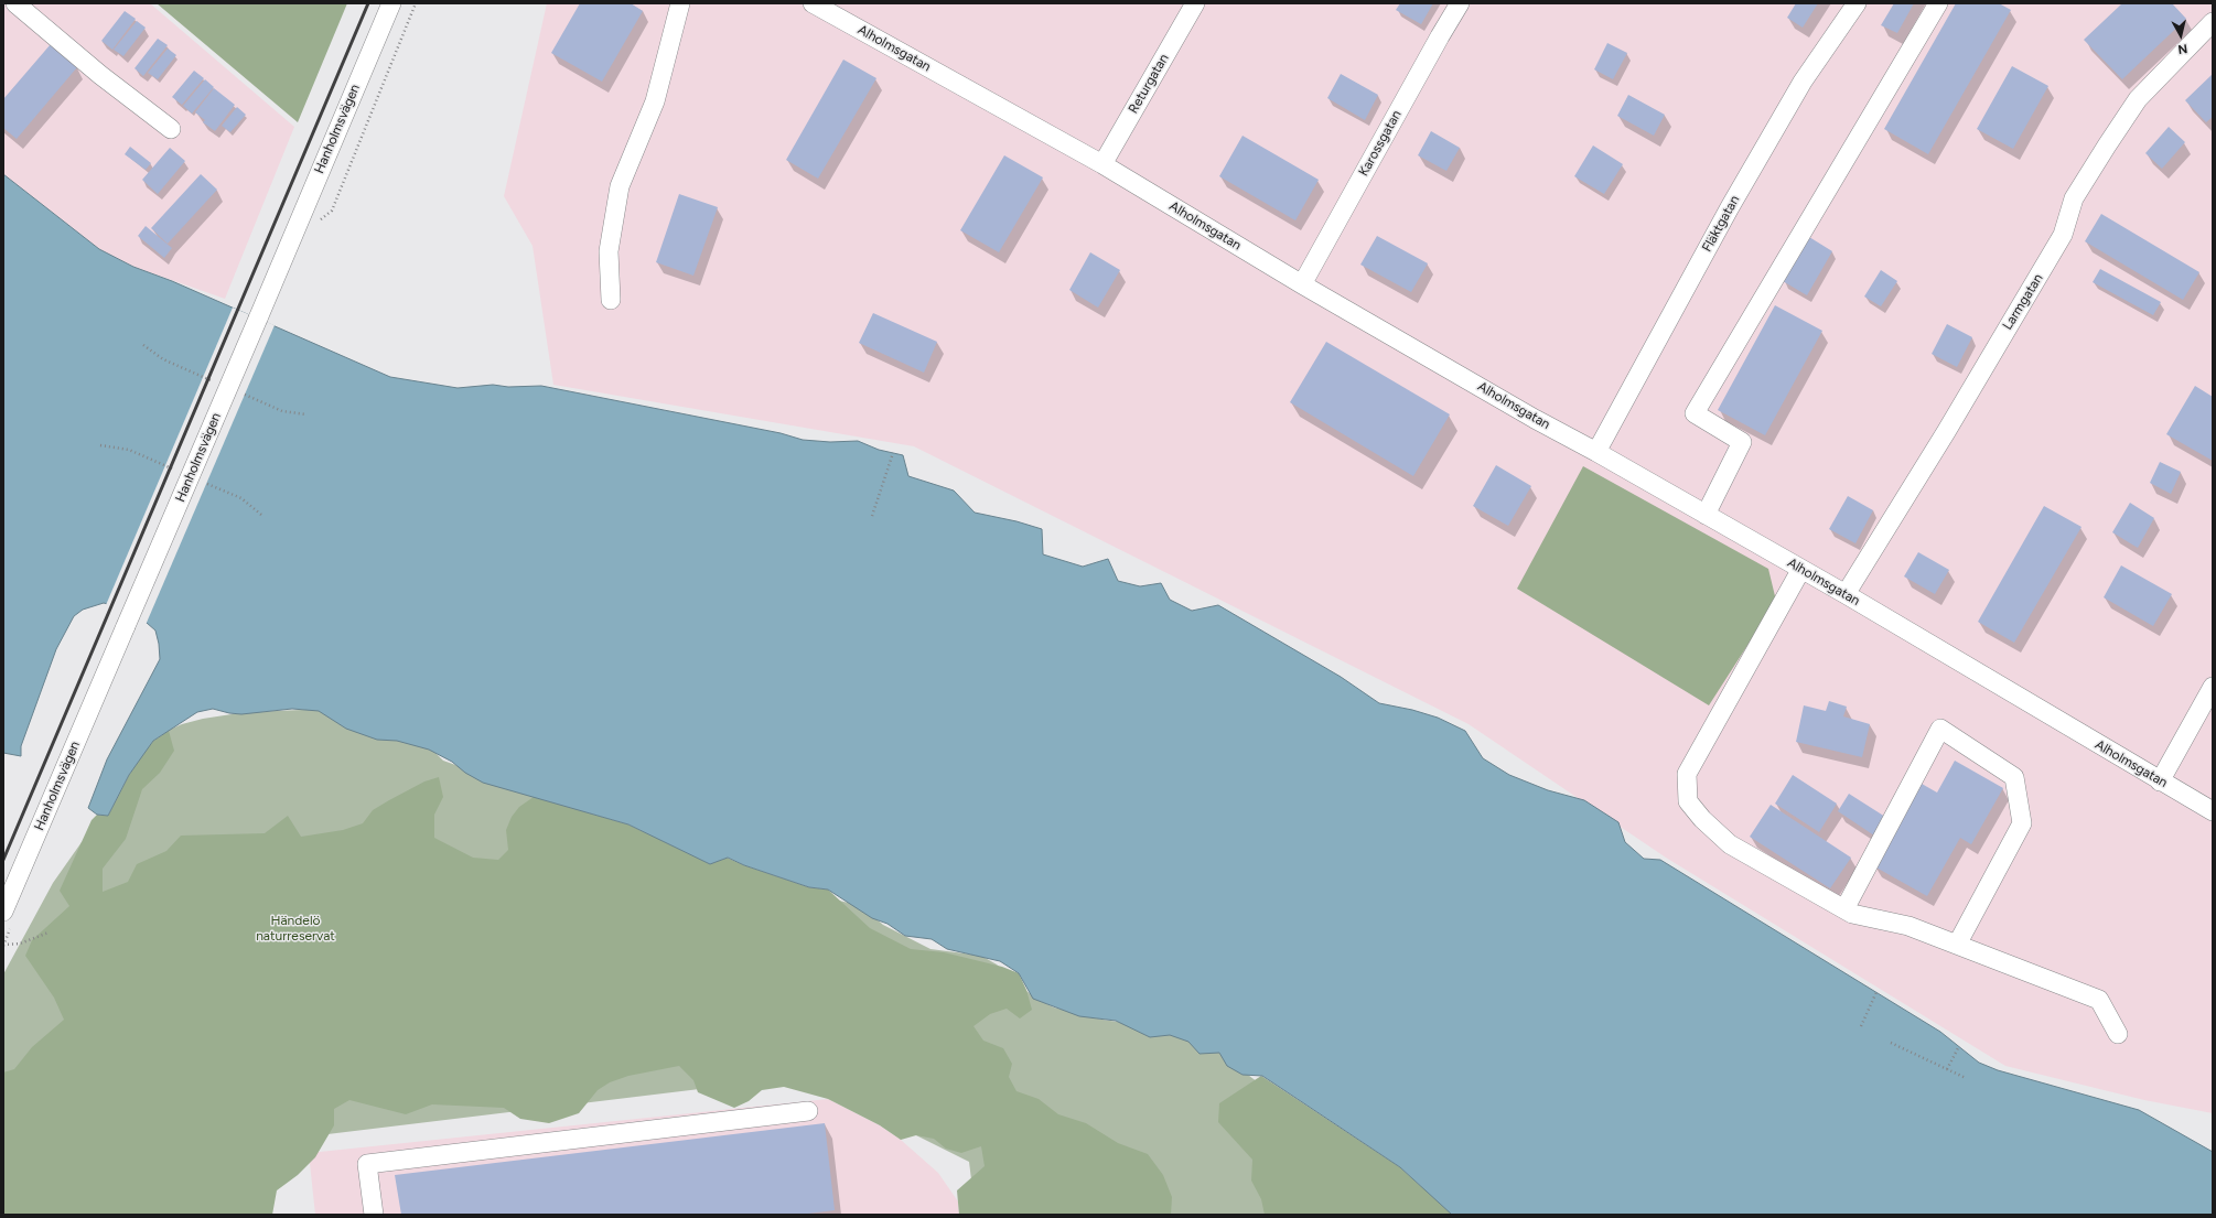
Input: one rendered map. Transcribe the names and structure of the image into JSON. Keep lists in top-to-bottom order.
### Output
{
  "streets": {
    "street": [
      "Alholmsgatan",
      "Returgatan",
      "Hanholmsvägen",
      "Karossgatan",
      "Fläktgatan",
      "Larmgatan"
    ]
  },
  "crossings": [
    ["Alholmsgatan", "Returgatan"],
    ["Alholmsgatan", "Karossgatan"],
    ["Alholmsgatan", "Fläktgatan"],
    ["Alholmsgatan", "Larmgatan"]
  ],
  "parks": ["Händelö naturreservat"],
  "north": "bottom"
}
